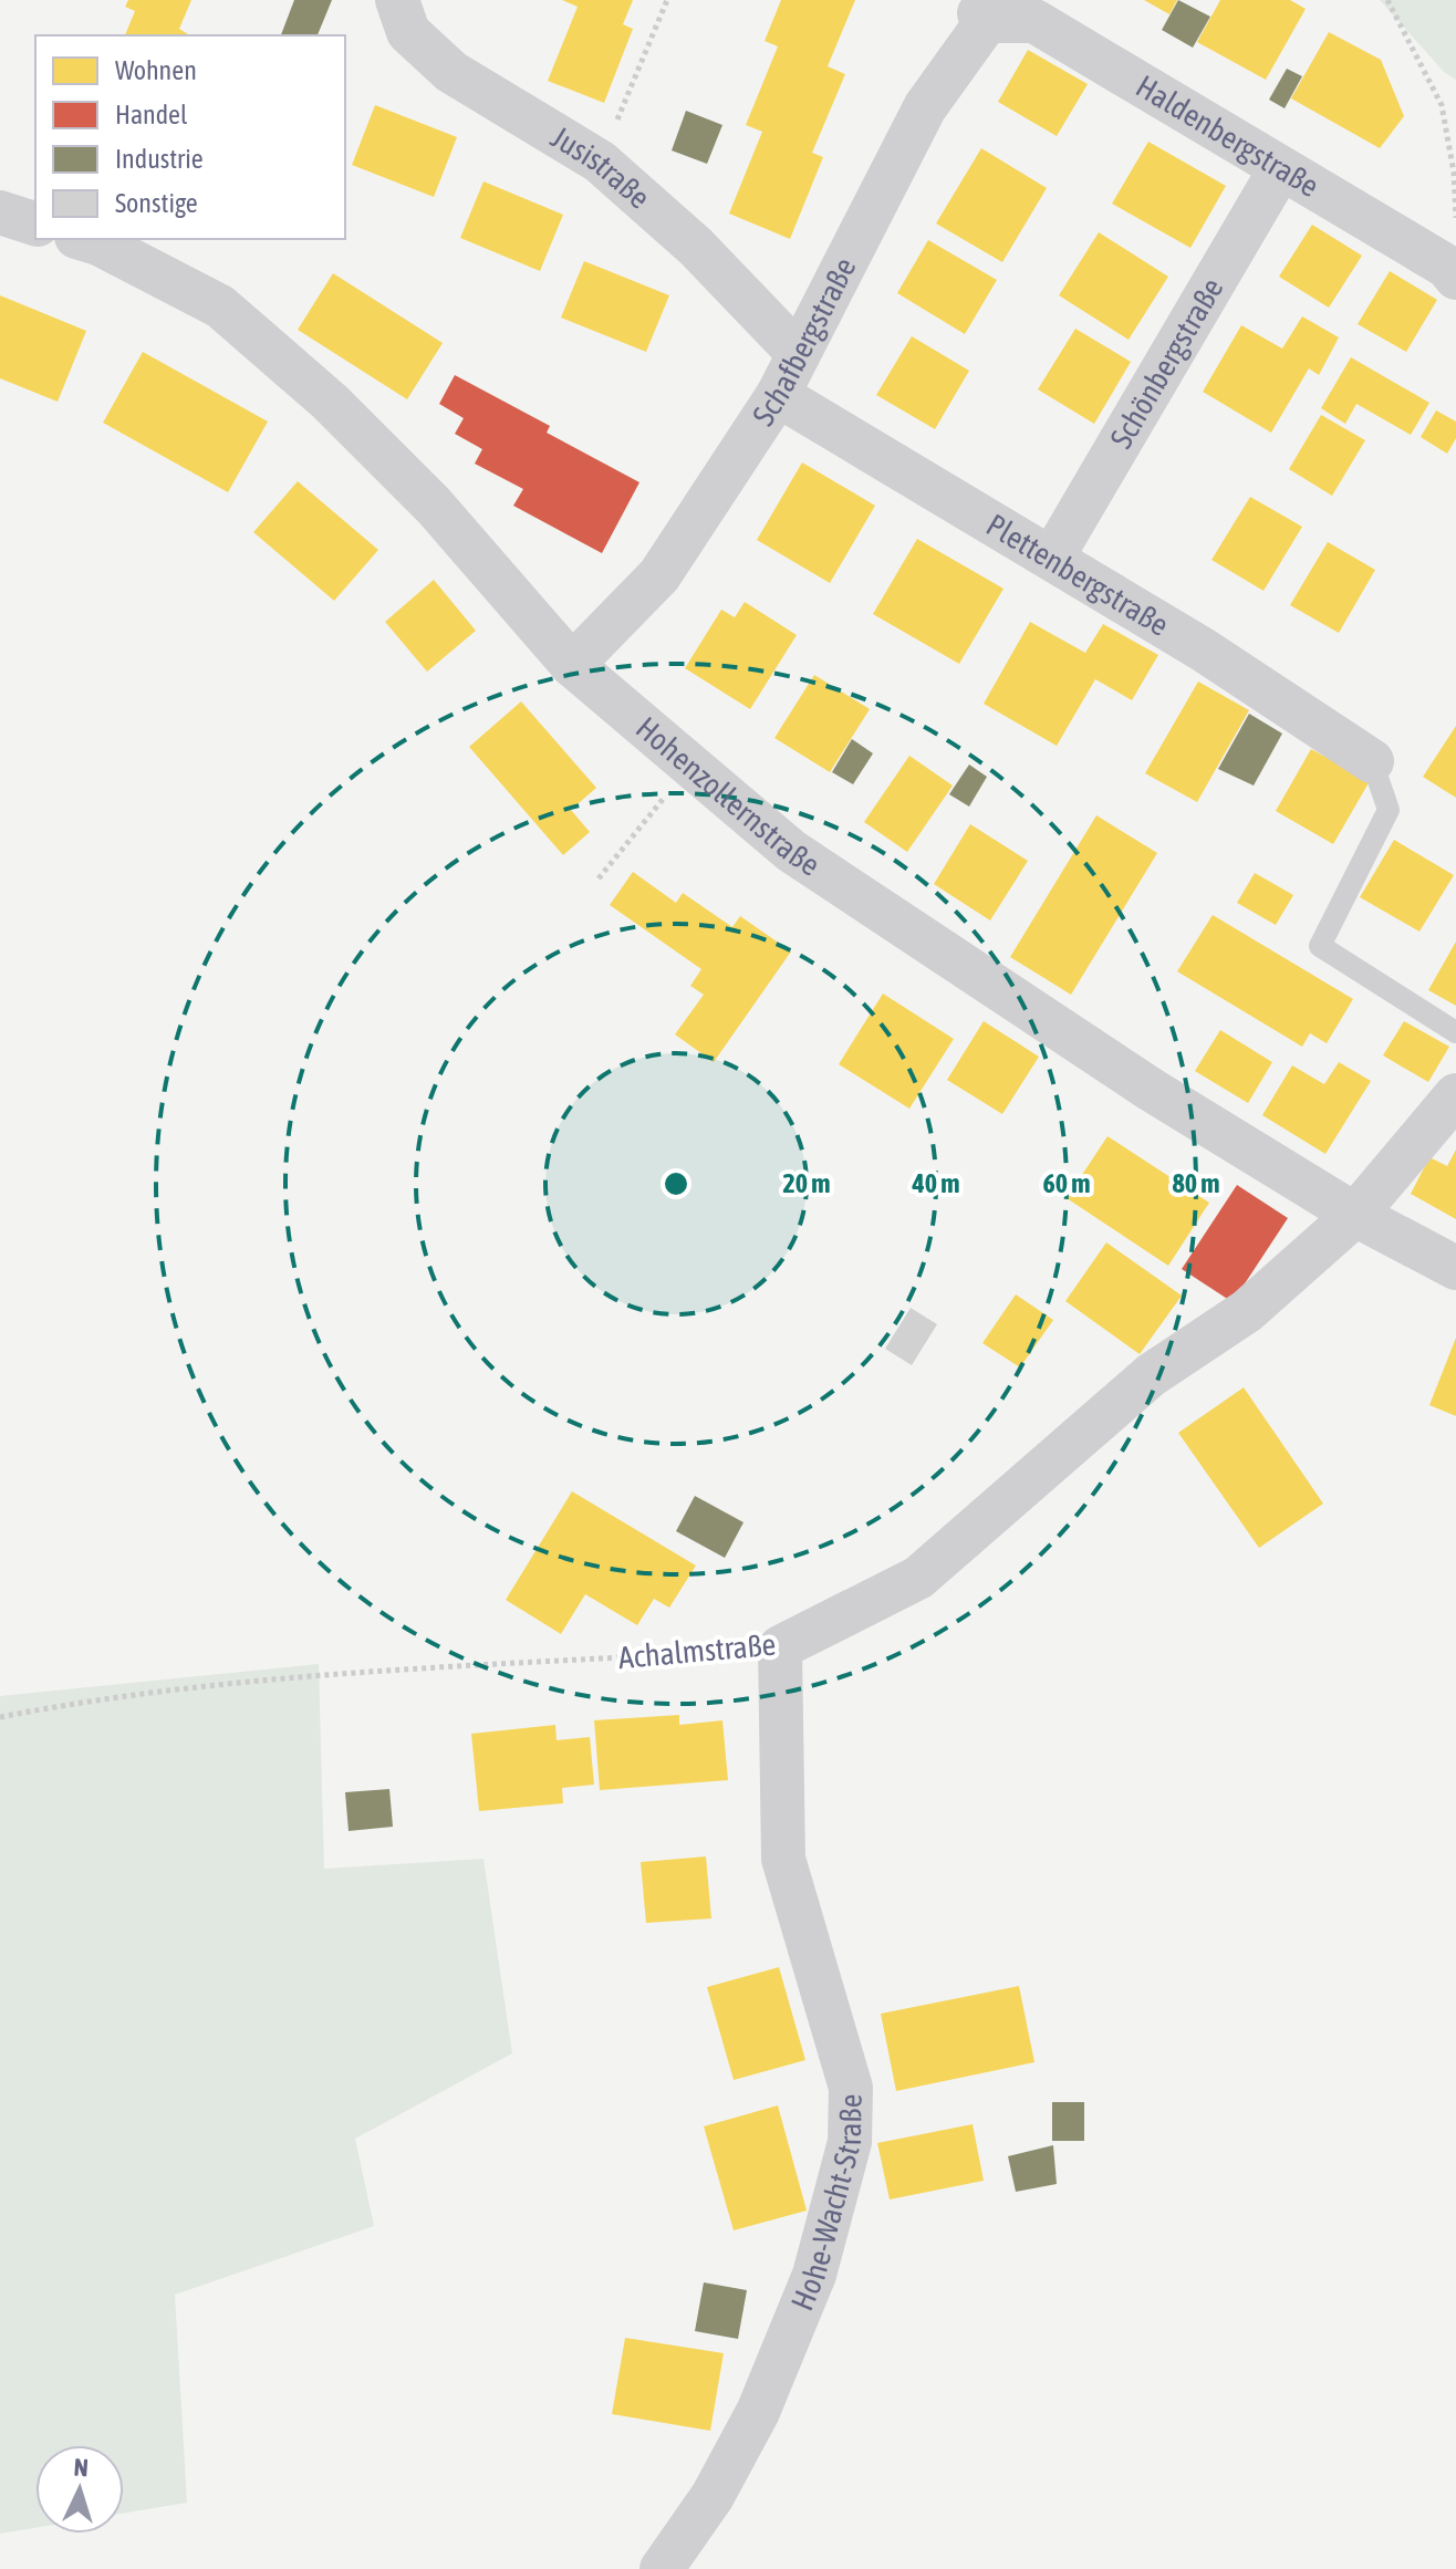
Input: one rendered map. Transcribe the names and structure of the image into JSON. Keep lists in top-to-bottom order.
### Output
{
  "streets": {
    "street": [
      "Haldenbergstraße",
      "Jusistraße",
      "Schafbergstraße",
      "Schönbergstraße",
      "Plettenbergstraße",
      "Hohenzollernstraße",
      "Achalmstraße",
      "Hohe-Wacht-Straße"
    ]
  },
  "crossings": [
    ["Haldenbergstraße", "Schafbergstraße"],
    ["Haldenbergstraße", "Schönbergstraße"],
    ["Jusistraße", "Schafbergstraße"],
    ["Schafbergstraße", "Plettenbergstraße"],
    ["Schafbergstraße", "Hohenzollernstraße"],
    ["Schönbergstraße", "Plettenbergstraße"],
    ["Hohenzollernstraße", "Achalmstraße"],
    ["Achalmstraße", "Hohe-Wacht-Straße"]
  ],
  "legend": [
    "Wohnen",
    "Handel",
    "Industrie",
    "Sonstige"
  ],
  "north": "top",
  "rings": [
    "20 m",
    "40 m",
    "60 m",
    "80 m"
  ]
}
